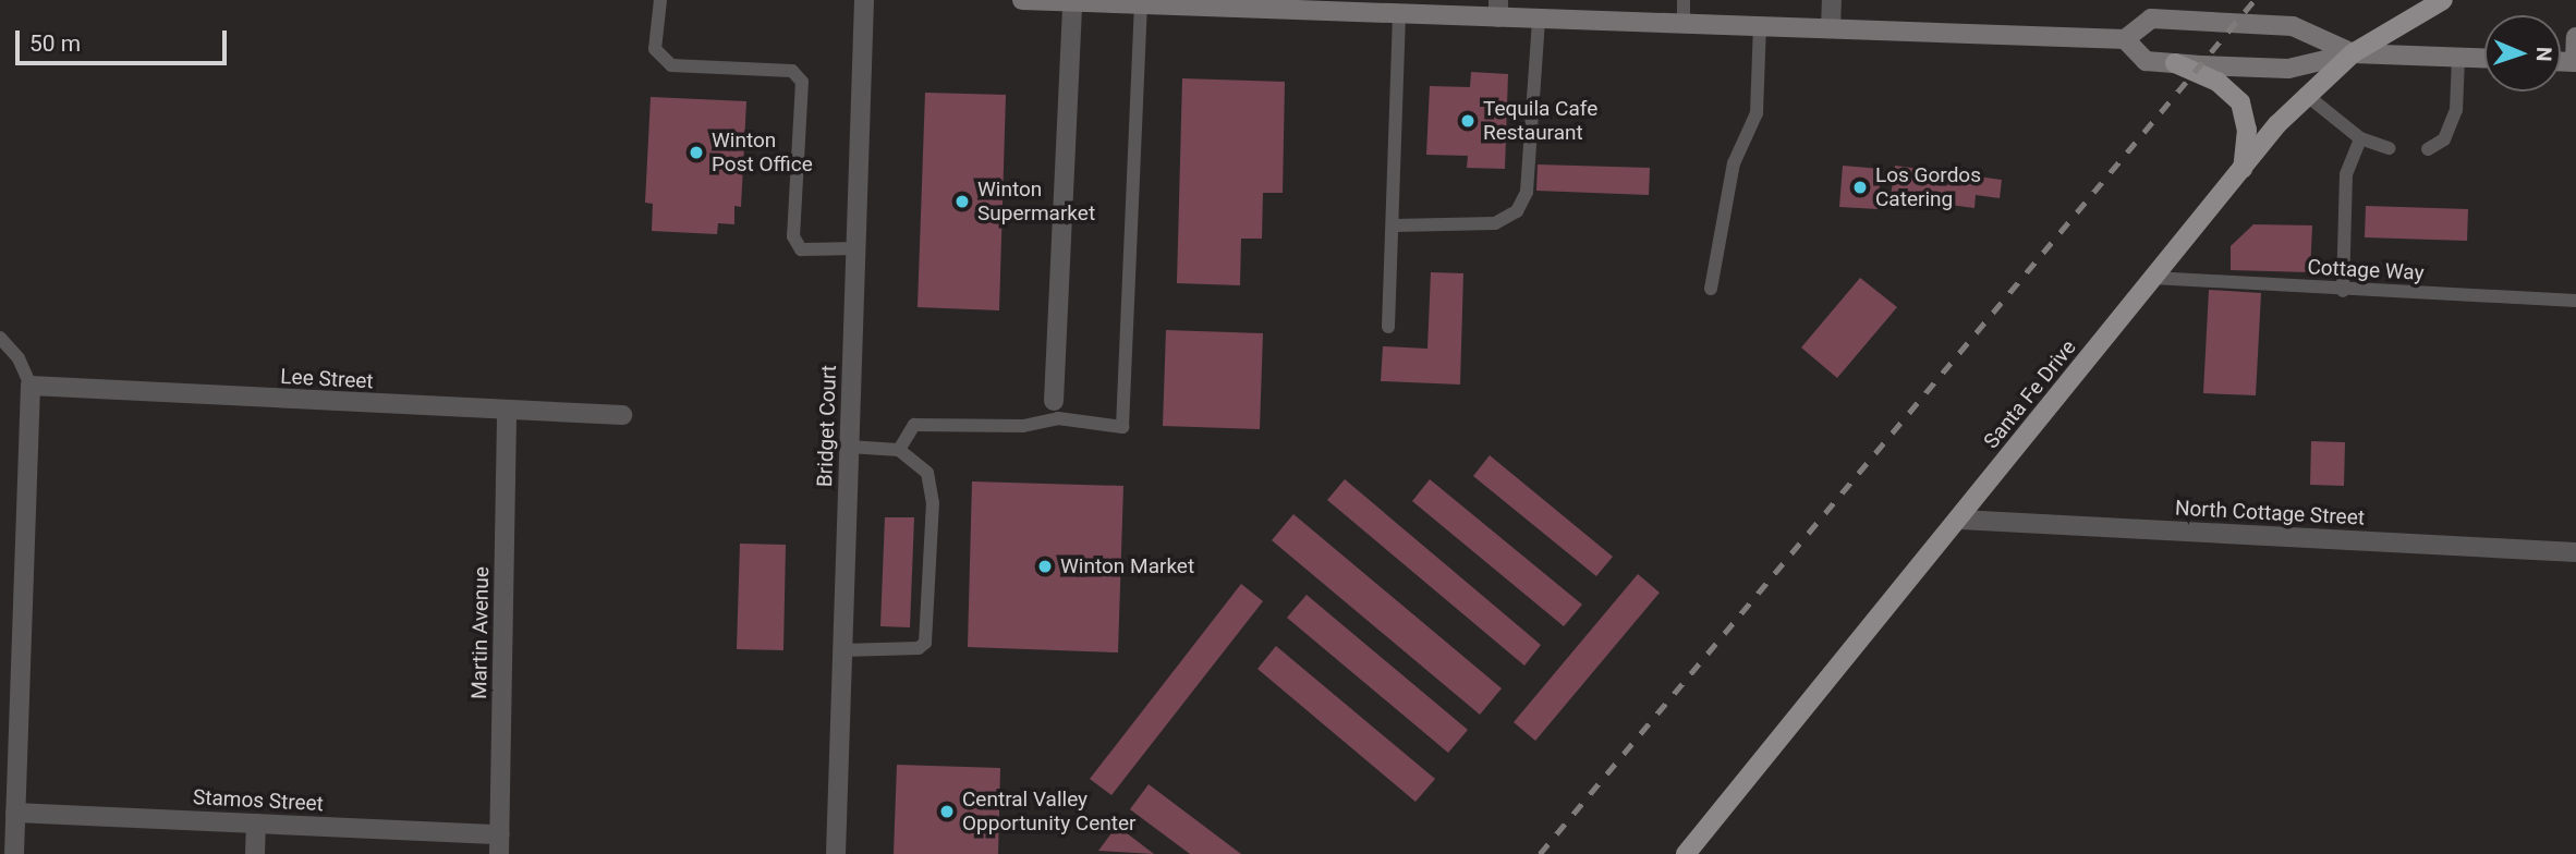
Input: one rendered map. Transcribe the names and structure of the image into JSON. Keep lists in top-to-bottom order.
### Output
{
  "streets": {
    "main road": ["Santa Fe Drive"],
    "street": [
      "Lee Street",
      "Bridget Court",
      "North Cottage Street",
      "Martin Avenue",
      "Stamos Street"
    ],
    "lane": ["Cottage Way"]
  },
  "crossings": [
    ["Cottage Way", "Santa Fe Drive"],
    ["Lee Street", "Martin Avenue"],
    ["Santa Fe Drive", "North Cottage Street"],
    ["Martin Avenue", "Stamos Street"]
  ],
  "places": [
    "Tequila Cafe Restaurant",
    "Winton Post Office",
    "Los Gordos Catering",
    "Winton Supermarket",
    "Winton Market",
    "Central Valley Opportunity Center"
  ],
  "scale_bar": "50 m",
  "north": "right"
}
